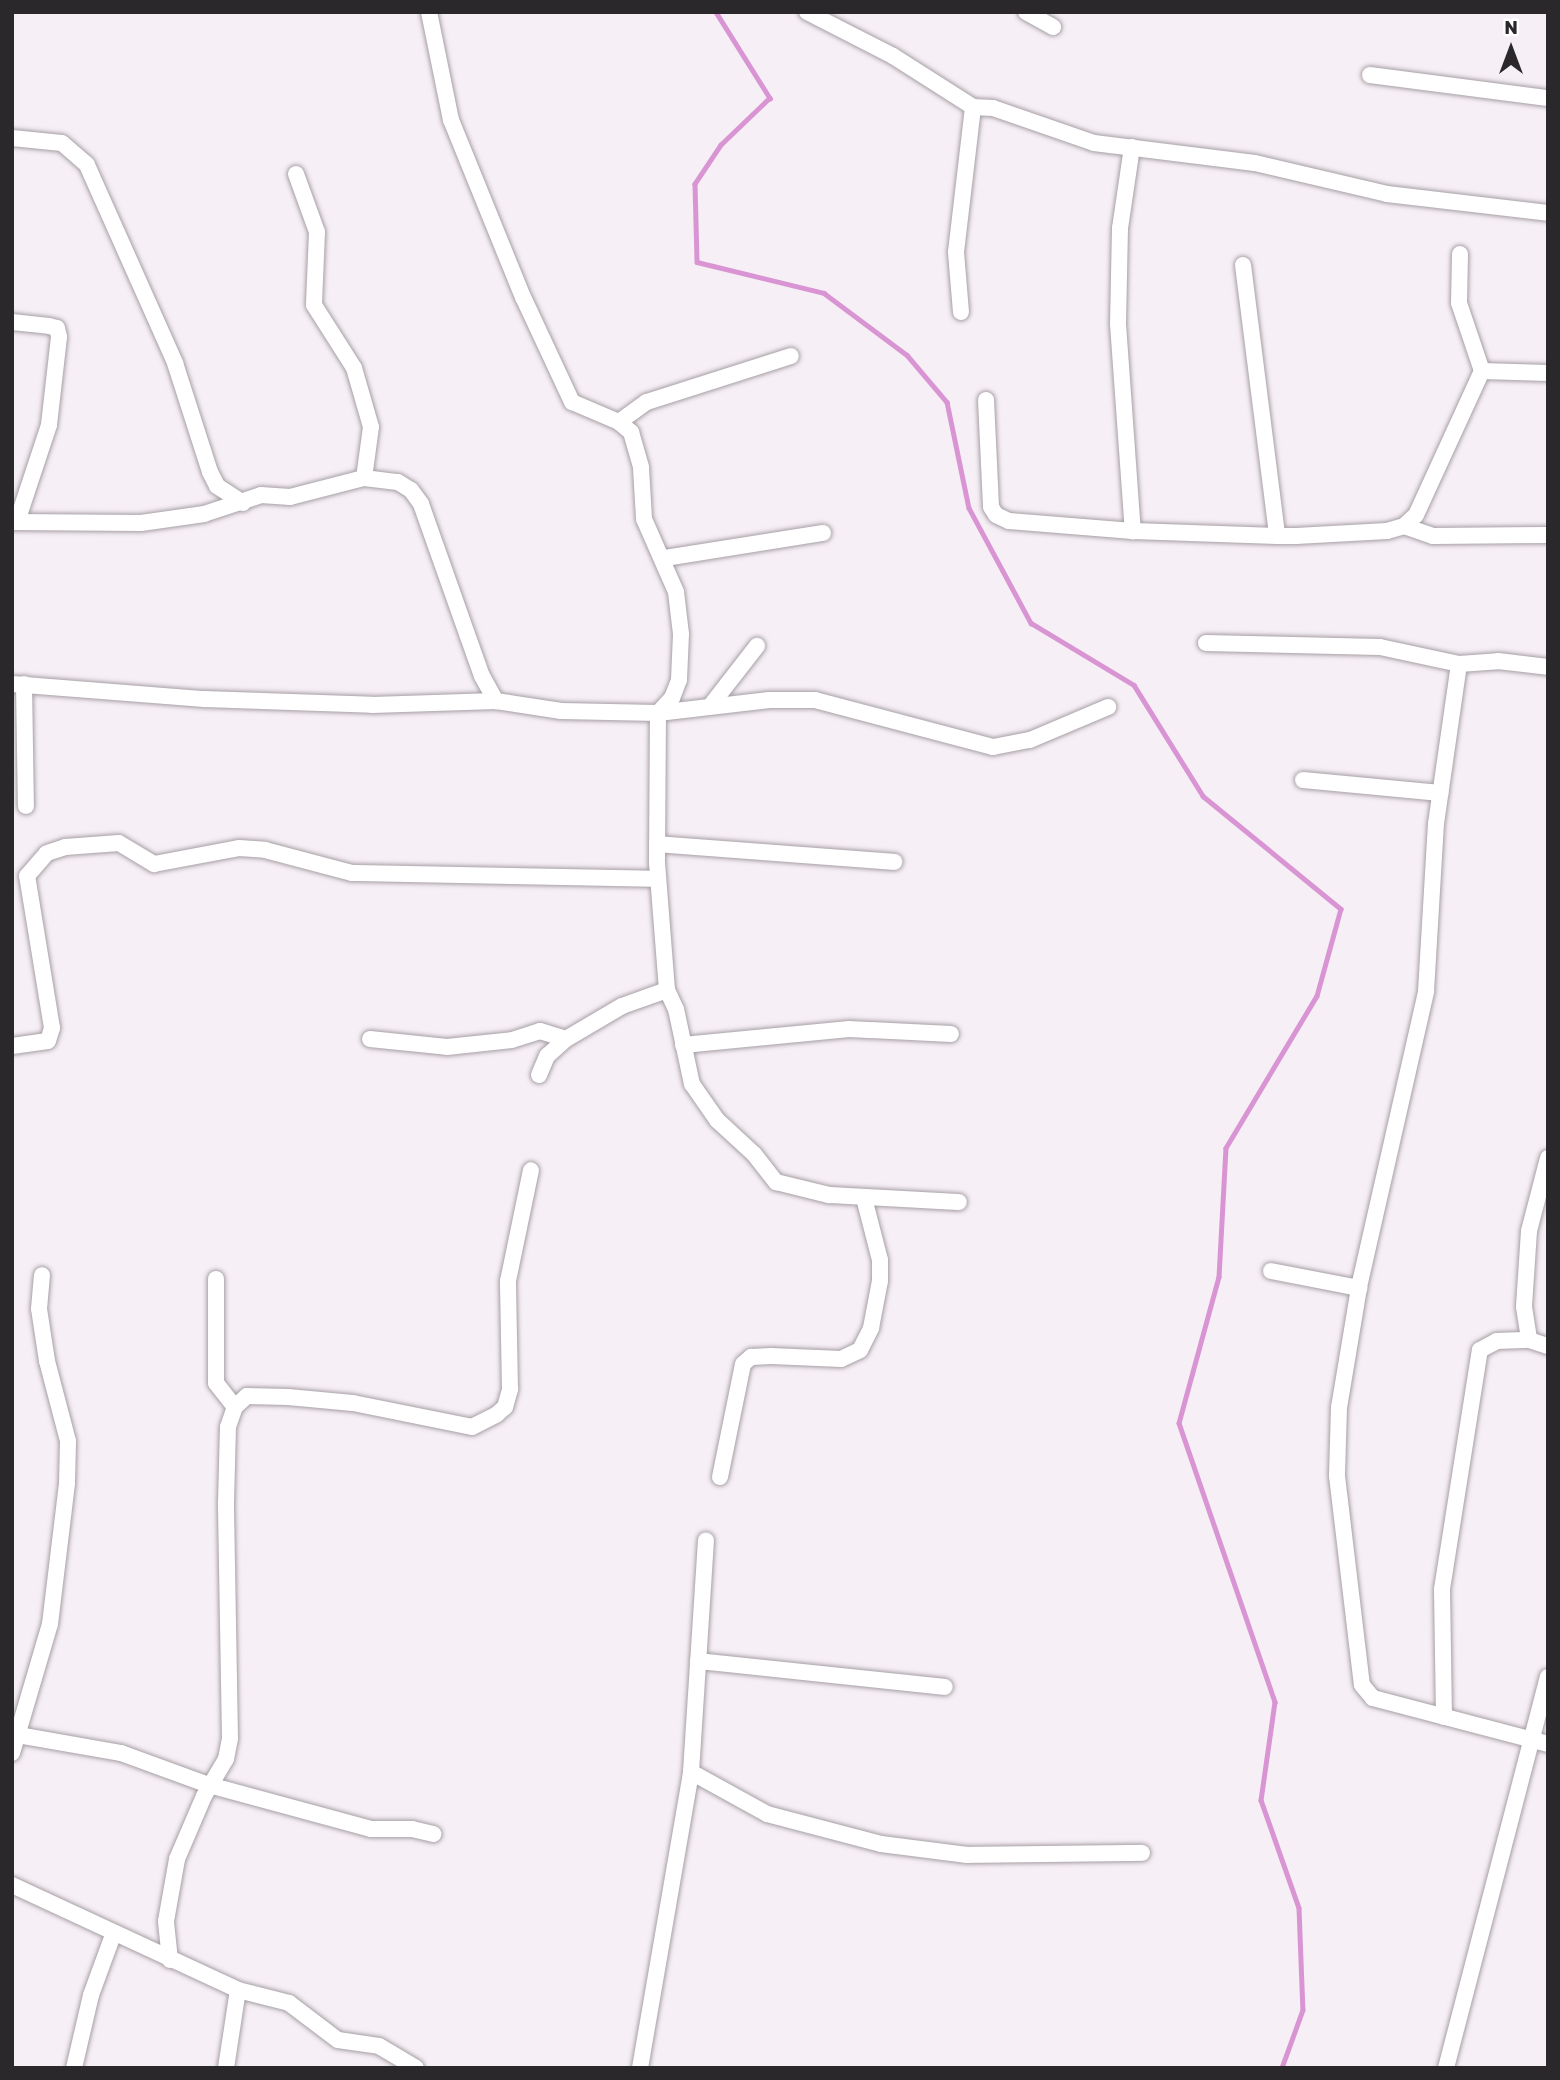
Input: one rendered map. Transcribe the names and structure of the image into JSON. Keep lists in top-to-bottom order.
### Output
{
  "north": "top"
}
